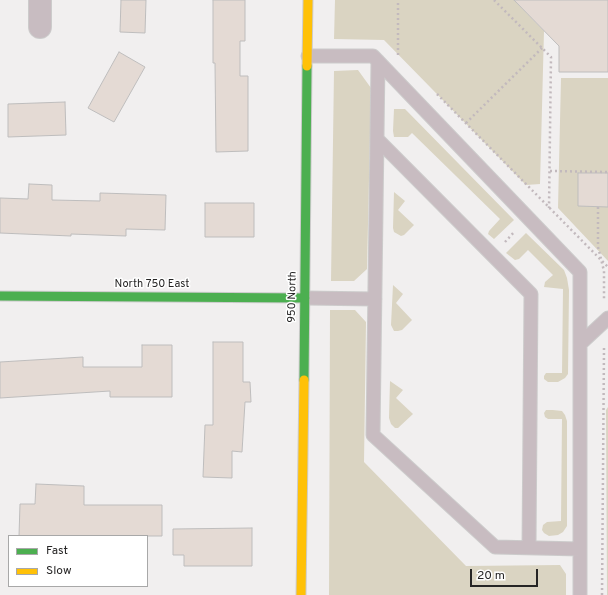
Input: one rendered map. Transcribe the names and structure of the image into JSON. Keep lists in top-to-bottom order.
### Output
{
  "streets": {
    "street": ["North 750 East", "950 North"]
  },
  "crossings": [
    ["North 750 East", "950 North"]
  ],
  "legend": ["Fast", "Slow"],
  "scale_bar": "20 m"
}
